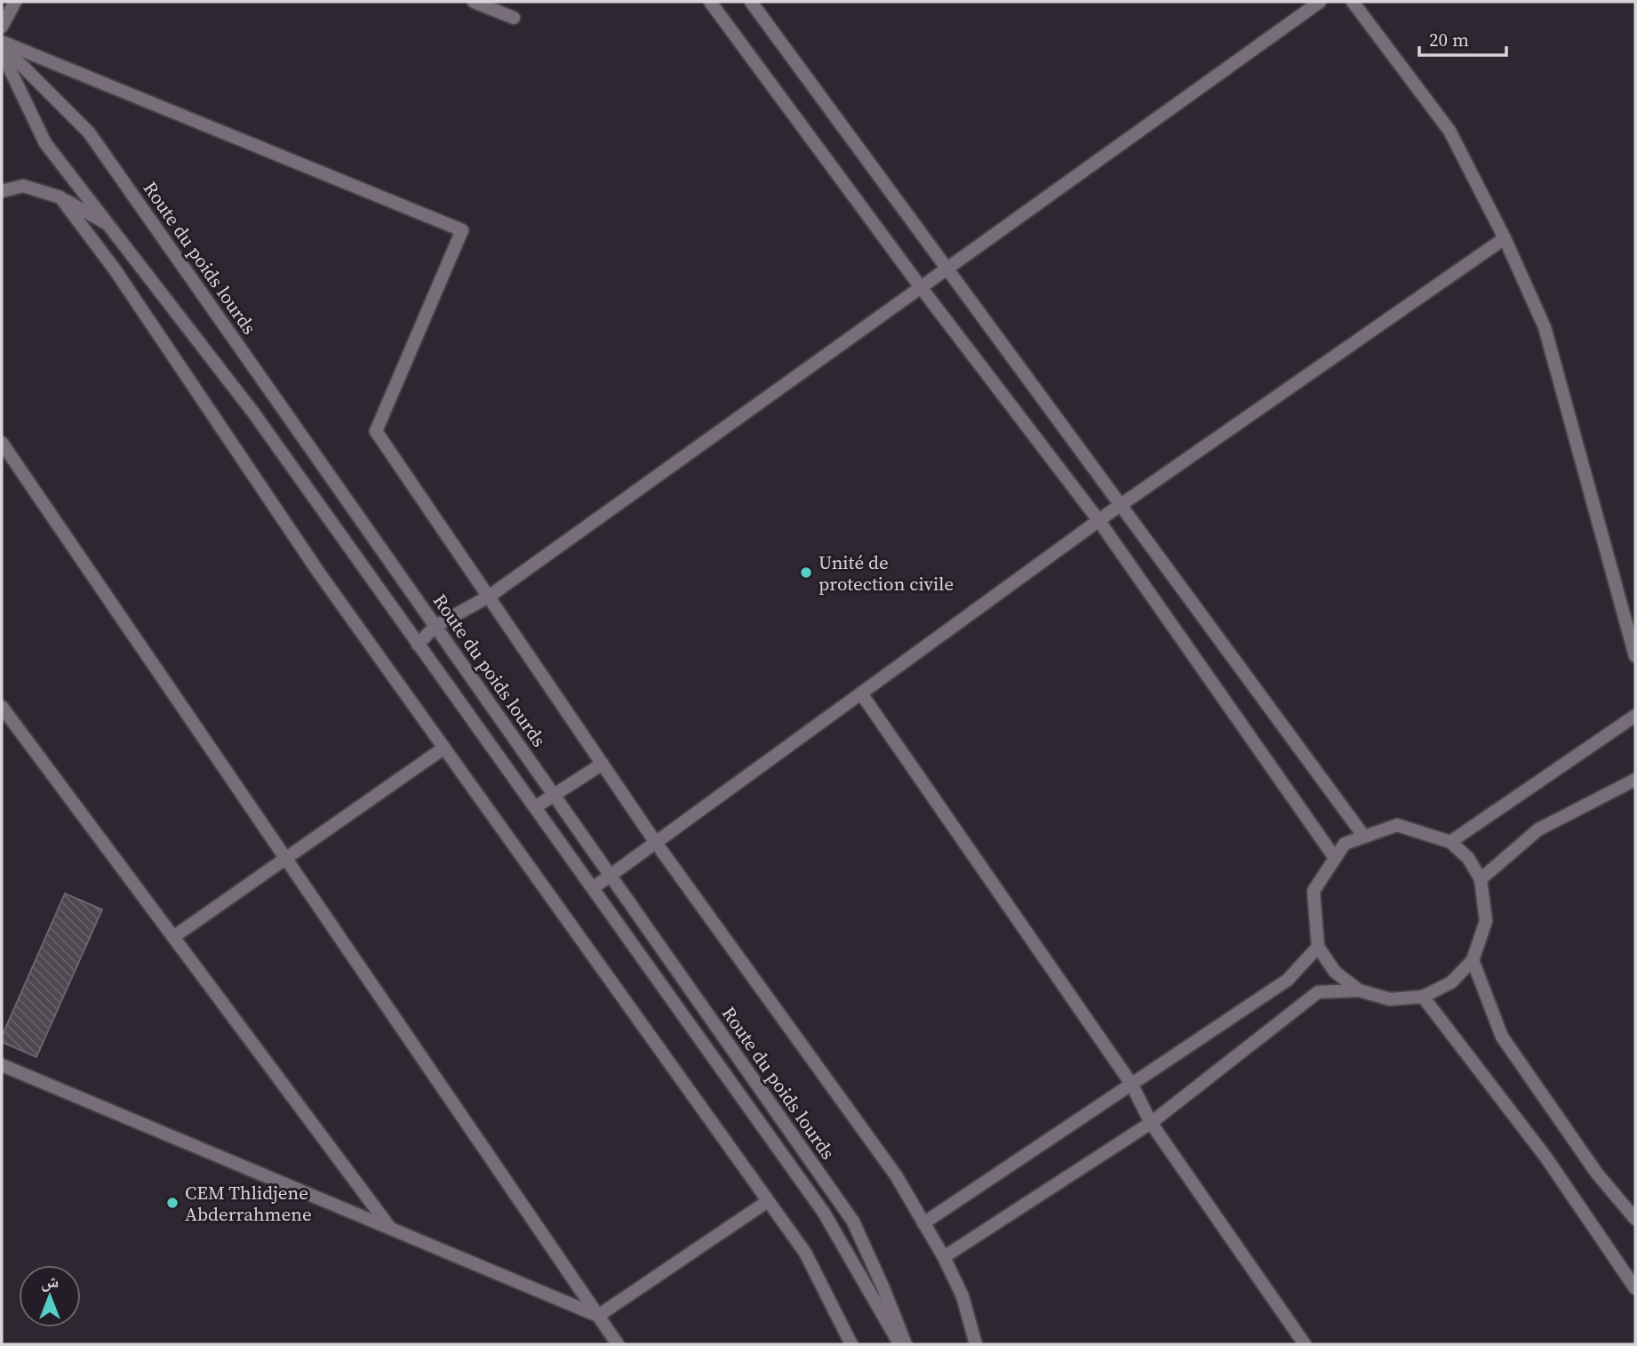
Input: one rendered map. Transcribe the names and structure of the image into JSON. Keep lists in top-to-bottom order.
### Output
{
  "streets": {
    "street": ["Route du poids lourds"]
  },
  "places": ["Unité de protection civile", "CEM Thlidjene Abderrahmene"],
  "scale_bar": "20 m",
  "north": "top"
}
